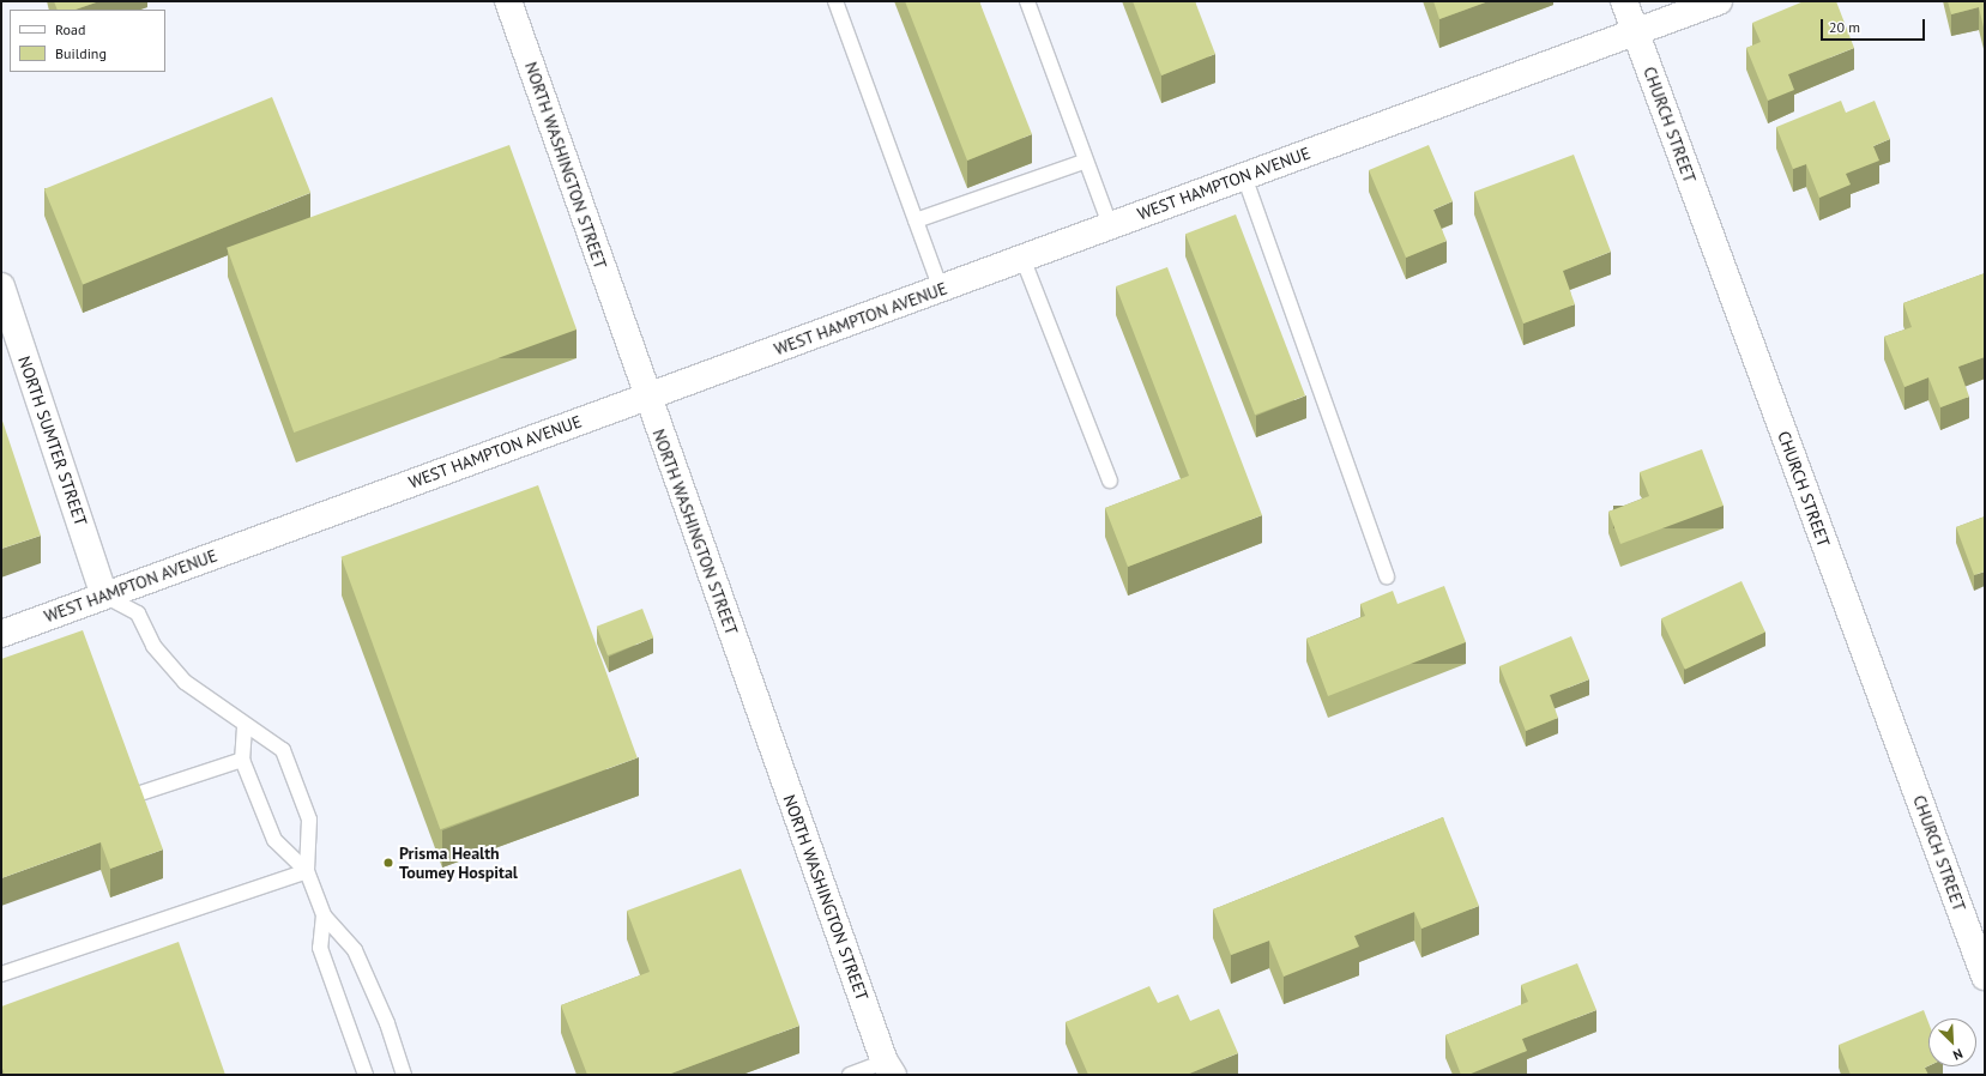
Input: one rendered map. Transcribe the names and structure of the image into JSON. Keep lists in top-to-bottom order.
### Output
{
  "streets": {
    "street": [
      "CHURCH STREET",
      "NORTH WASHINGTON STREET",
      "WEST HAMPTON AVENUE",
      "NORTH SUMTER STREET"
    ]
  },
  "crossings": [
    ["CHURCH STREET", "WEST HAMPTON AVENUE"],
    ["NORTH WASHINGTON STREET", "WEST HAMPTON AVENUE"],
    ["WEST HAMPTON AVENUE", "NORTH SUMTER STREET"]
  ],
  "places": ["Prisma Health Toumey Hospital"],
  "legend": ["Road", "Building"],
  "scale_bar": "20 m",
  "north": "bottom right"
}
